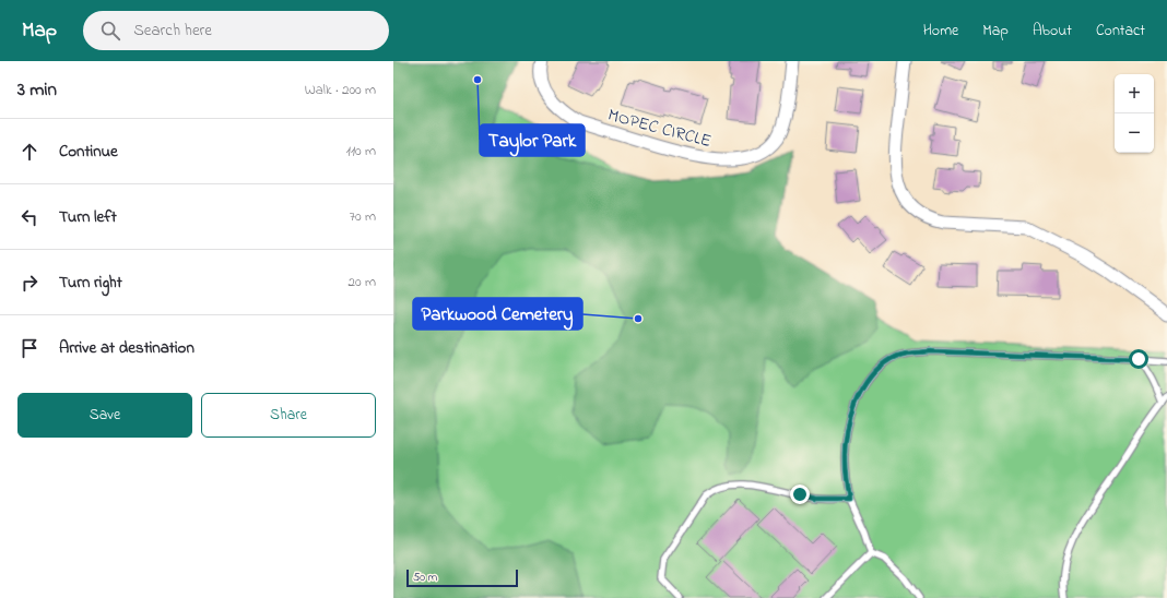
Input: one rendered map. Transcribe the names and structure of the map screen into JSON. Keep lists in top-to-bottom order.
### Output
{
  "streets": {
    "street": ["MOPEC CIRCLE"]
  },
  "places": ["Taylor Park", "Parkwood Cemetery"],
  "scale_bar": "50 m",
  "page": {
    "header": "Map",
    "search": "Search here",
    "nav": [
      "Home",
      "Map",
      "About",
      "Contact"
    ],
    "heading": ["3 min", "Walk · 200 m"],
    "map_buttons": ["+", "−"],
    "list": [
      ["Continue", "110 m"],
      ["Turn left", "70 m"],
      ["Turn right", "20 m"],
      "Arrive at destination"
    ],
    "buttons": ["Save", "Share"],
    "scale": "50 m"
  }
}
